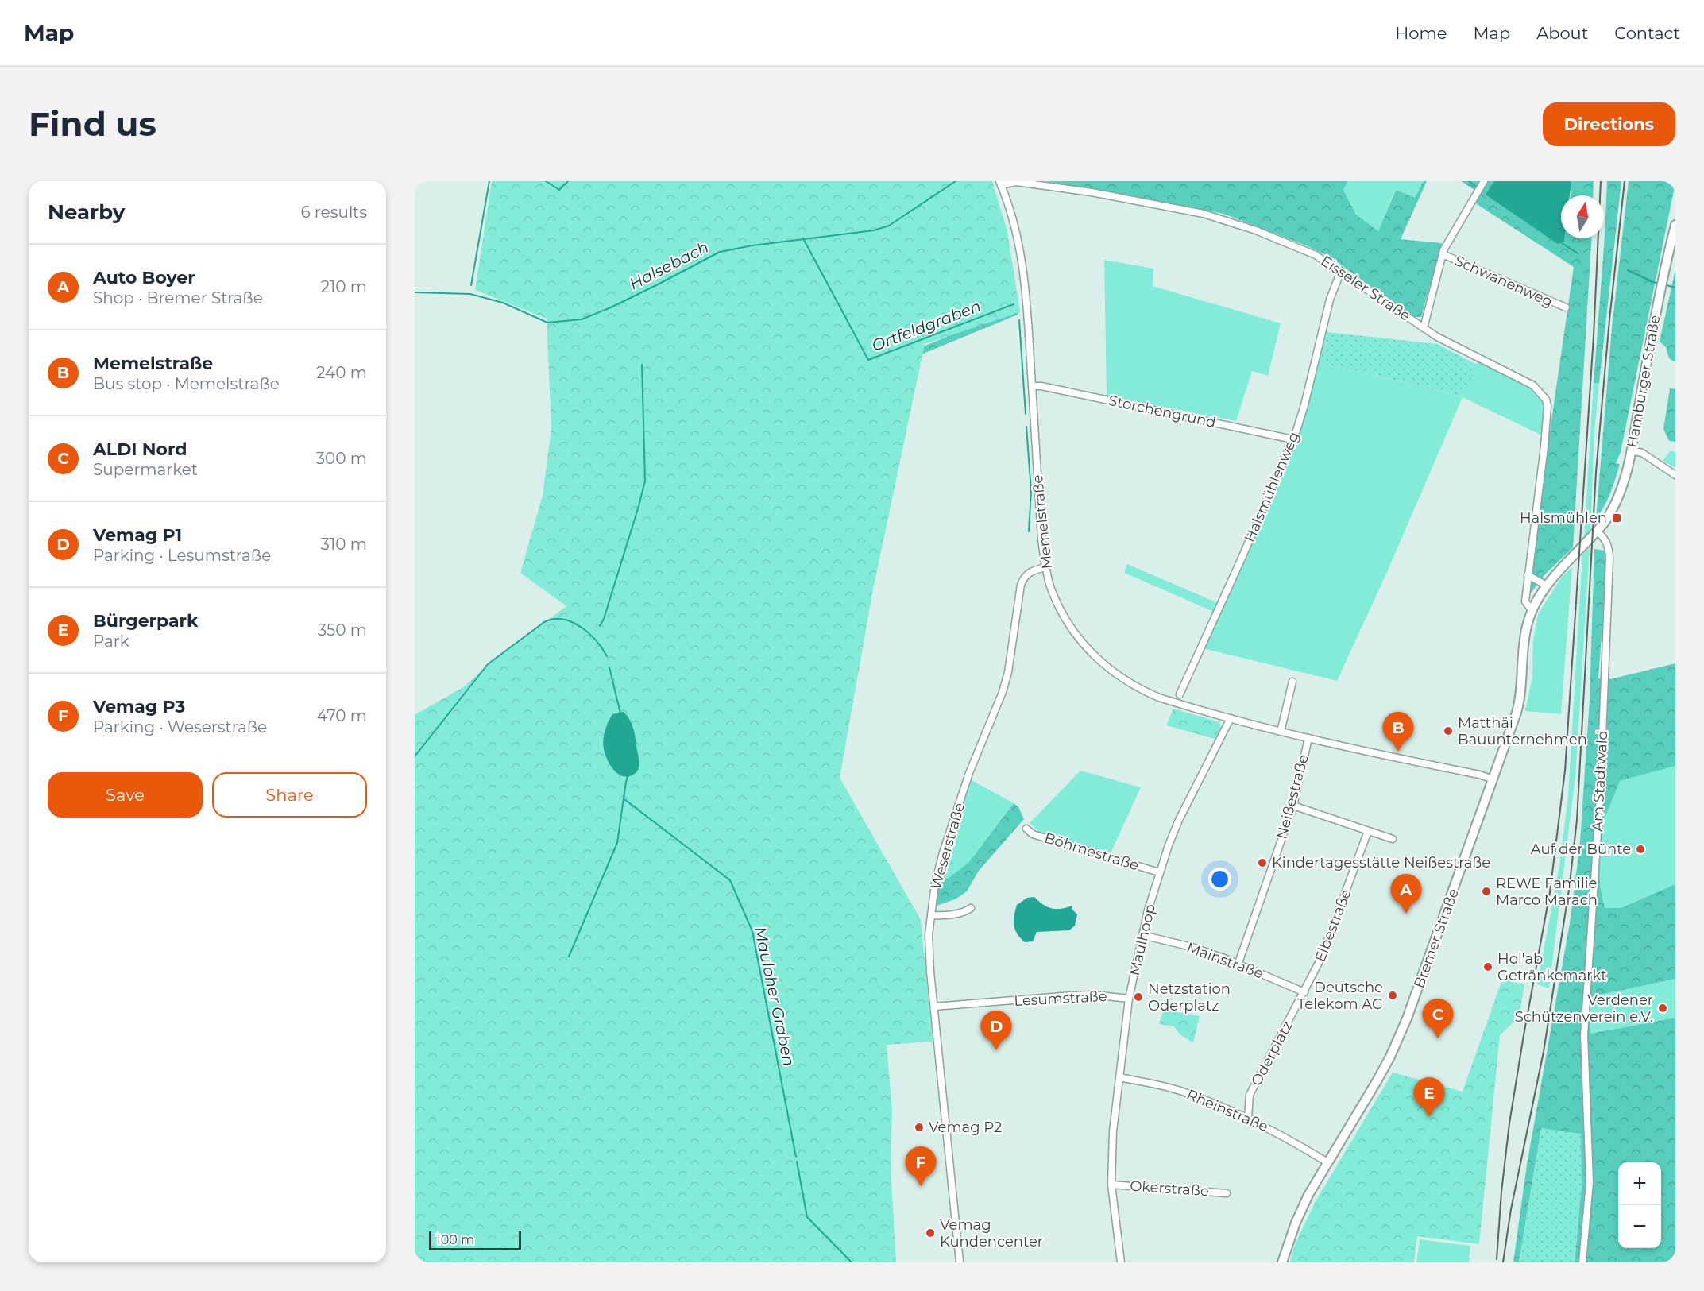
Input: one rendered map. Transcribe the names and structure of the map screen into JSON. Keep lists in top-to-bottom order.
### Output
{
  "streets": {
    "main road": ["Hamburger Straße", "Bremer Straße"],
    "street": [
      "Schwanenweg",
      "Eisseler Straße",
      "Storchengrund",
      "Halsmühlenweg",
      "Memelstraße",
      "Am Stadtwald",
      "Neißestraße",
      "Weserstraße",
      "Böhmestraße",
      "Elbestraße",
      "Maulhoop",
      "Mainstraße",
      "Lesumstraße",
      "Oderplatz",
      "Rheinstraße",
      "Okerstraße"
    ]
  },
  "crossings": [
    ["Eisseler Straße", "Halsmühlenweg"],
    ["Eisseler Straße", "Memelstraße"],
    ["Eisseler Straße", "Bremer Straße"],
    ["Hamburger Straße", "Am Stadtwald"],
    ["Hamburger Straße", "Bremer Straße"],
    ["Storchengrund", "Halsmühlenweg"],
    ["Storchengrund", "Memelstraße"],
    ["Memelstraße", "Neißestraße"],
    ["Memelstraße", "Weserstraße"],
    ["Memelstraße", "Bremer Straße"],
    ["Memelstraße", "Maulhoop"],
    ["Am Stadtwald", "Bremer Straße"],
    ["Neißestraße", "Mainstraße"],
    ["Weserstraße", "Lesumstraße"],
    ["Böhmestraße", "Maulhoop"],
    ["Elbestraße", "Mainstraße"],
    ["Elbestraße", "Oderplatz"],
    ["Bremer Straße", "Rheinstraße"],
    ["Maulhoop", "Mainstraße"],
    ["Maulhoop", "Lesumstraße"],
    ["Maulhoop", "Rheinstraße"],
    ["Maulhoop", "Okerstraße"],
    ["Mainstraße", "Oderplatz"],
    ["Oderplatz", "Rheinstraße"]
  ],
  "water": ["Halsebach", "Ortfeldgraben", "Mauloher Graben"],
  "places": {
    "transit": ["Halsmühlen"],
    "other": [
      "Matthäi Bauunternehmen",
      "Auf der Bünte",
      "Kindertagesstätte Neißestraße",
      "REWE Familie Marco Marach",
      "Hol'ab Getränkemarkt",
      "Deutsche Telekom AG",
      "Netzstation Oderplatz",
      "Verdener Schützenverein e.V.",
      "Vemag P2",
      "Vemag Kundencenter"
    ]
  },
  "scale_bar": "100 m",
  "north": "top",
  "page": {
    "header": "Map",
    "nav": [
      "Home",
      "Map",
      "About",
      "Contact"
    ],
    "buttons": [
      "Directions",
      ["Save", "Share"]
    ],
    "title": "Find us",
    "heading": ["Nearby", "6 results"],
    "list": [
      {
        "mark": "A",
        "name": "Auto Boyer",
        "note": "Shop · Bremer Straße",
        "value": "210 m"
      },
      {
        "mark": "B",
        "name": "Memelstraße",
        "note": "Bus stop · Memelstraße",
        "value": "240 m"
      },
      {
        "mark": "C",
        "name": "ALDI Nord",
        "note": "Supermarket",
        "value": "300 m"
      },
      {
        "mark": "D",
        "name": "Vemag P1",
        "note": "Parking · Lesumstraße",
        "value": "310 m"
      },
      {
        "mark": "E",
        "name": "Bürgerpark",
        "note": "Park",
        "value": "350 m"
      },
      {
        "mark": "F",
        "name": "Vemag P3",
        "note": "Parking · Weserstraße",
        "value": "470 m"
      }
    ],
    "pins": [
      "B",
      "A",
      "C",
      "D",
      "E",
      "F"
    ],
    "map_buttons": ["+", "−"],
    "scale": "100 m"
  }
}
